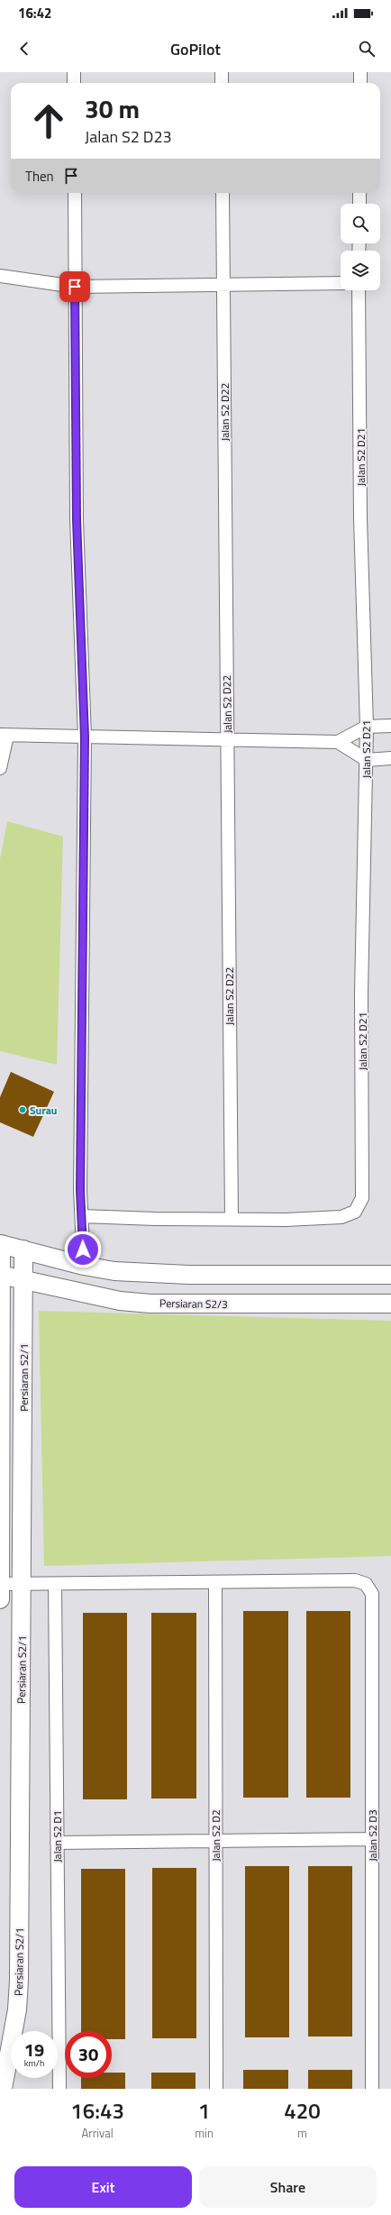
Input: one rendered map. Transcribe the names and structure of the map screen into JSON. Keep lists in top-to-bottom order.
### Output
{
  "streets": {
    "street": [
      "Jalan S2 D22",
      "Jalan S2 D21",
      "Persiaran S2/3",
      "Persiaran S2/1",
      "Jalan S2 D2",
      "Jalan S2 D3",
      "Jalan S2 D1"
    ]
  },
  "crossings": [
    ["Jalan S2 D22", "Jalan S2 D21"],
    ["Persiaran S2/3", "Persiaran S2/1"],
    ["Jalan S2 D2", "Jalan S2 D3"]
  ],
  "places": ["Surau"],
  "page": {
    "status": "16:42",
    "header": "GoPilot",
    "turn": ["30 m", "Jalan S2 D23"],
    "then": "Then",
    "speed": "19 km/h",
    "limit": "30",
    "eta": [
      "16:43",
      "Arrival",
      "1",
      "min",
      "420",
      "m"
    ],
    "buttons": ["Exit", "Share"]
  }
}
